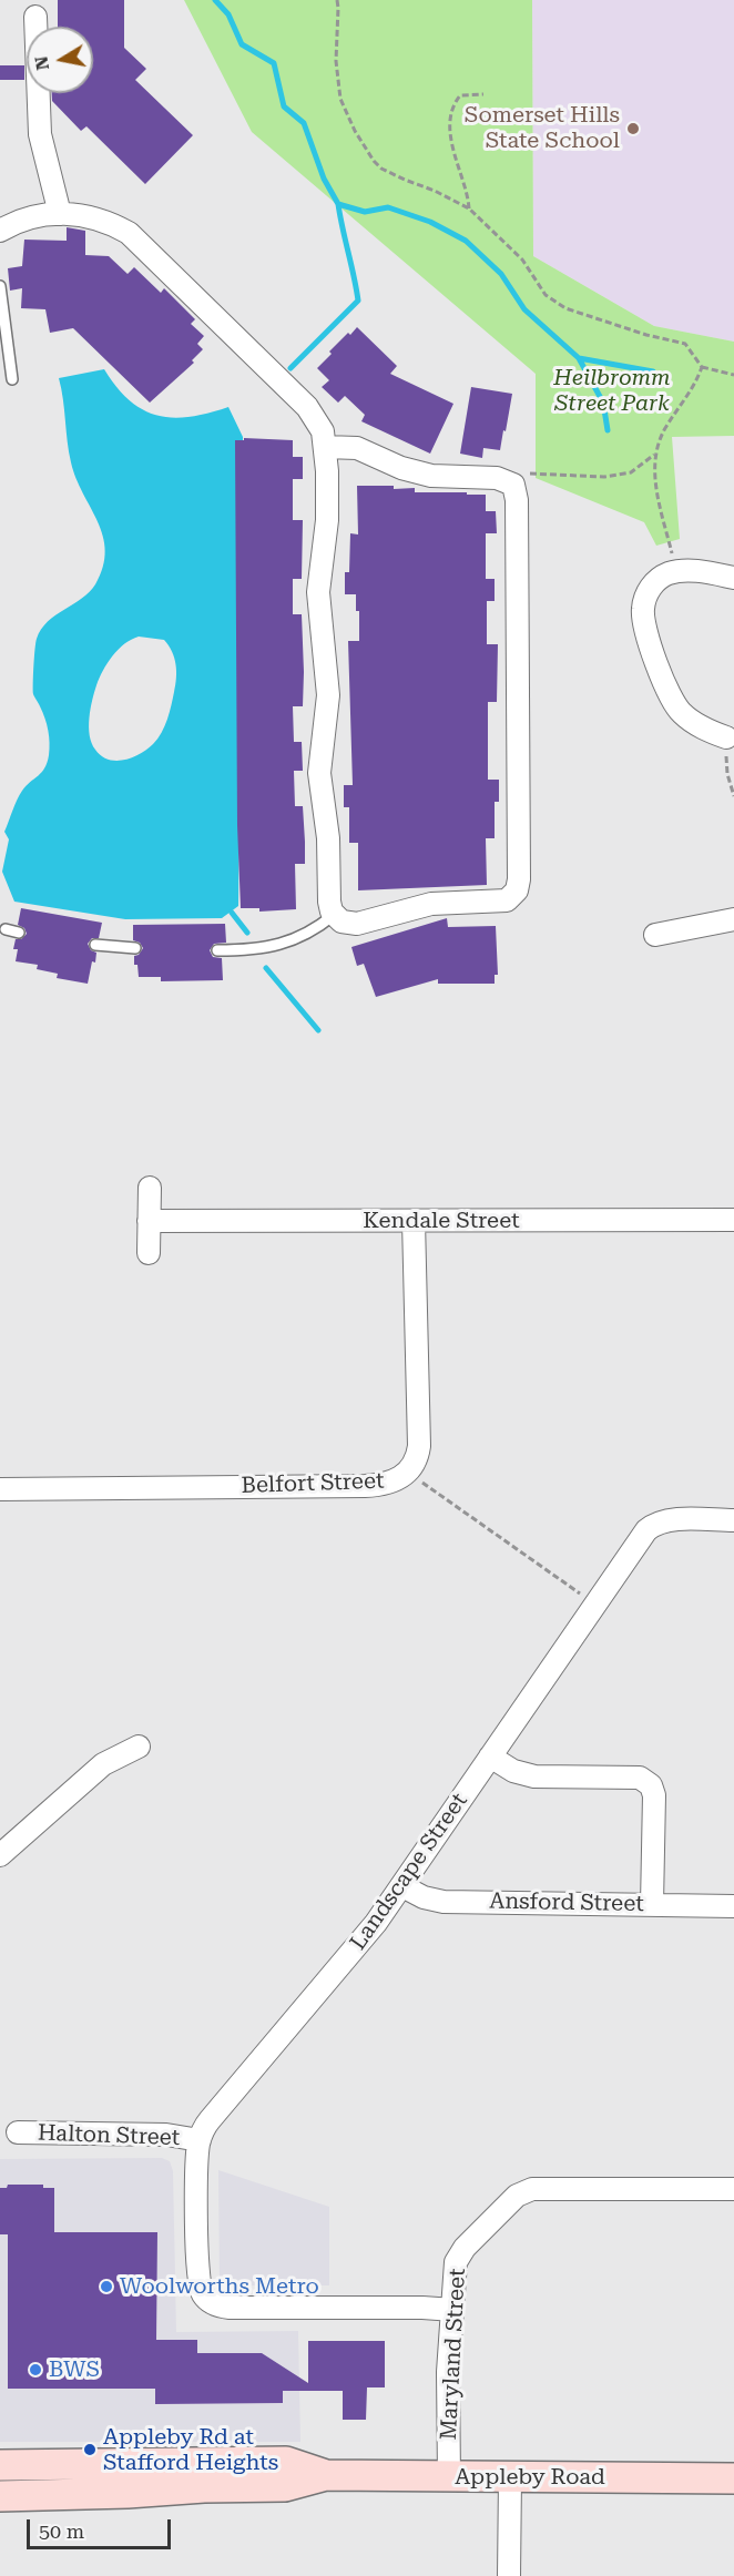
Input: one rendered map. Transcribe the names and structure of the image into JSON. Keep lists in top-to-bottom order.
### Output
{
  "streets": {
    "main road": ["Appleby Road"],
    "street": [
      "Kendale Street",
      "Belfort Street",
      "Landscape Street",
      "Ansford Street",
      "Halton Street",
      "Maryland Street"
    ]
  },
  "crossings": [
    ["Kendale Street", "Belfort Street"],
    ["Landscape Street", "Ansford Street"],
    ["Landscape Street", "Halton Street"],
    ["Landscape Street", "Maryland Street"],
    ["Maryland Street", "Appleby Road"]
  ],
  "parks": ["Heilbromm Street Park"],
  "places": [
    "Somerset Hills State School",
    "Woolworths Metro",
    "BWS",
    "Appleby Rd at Stafford Heights"
  ],
  "scale_bar": "50 m",
  "north": "left"
}
